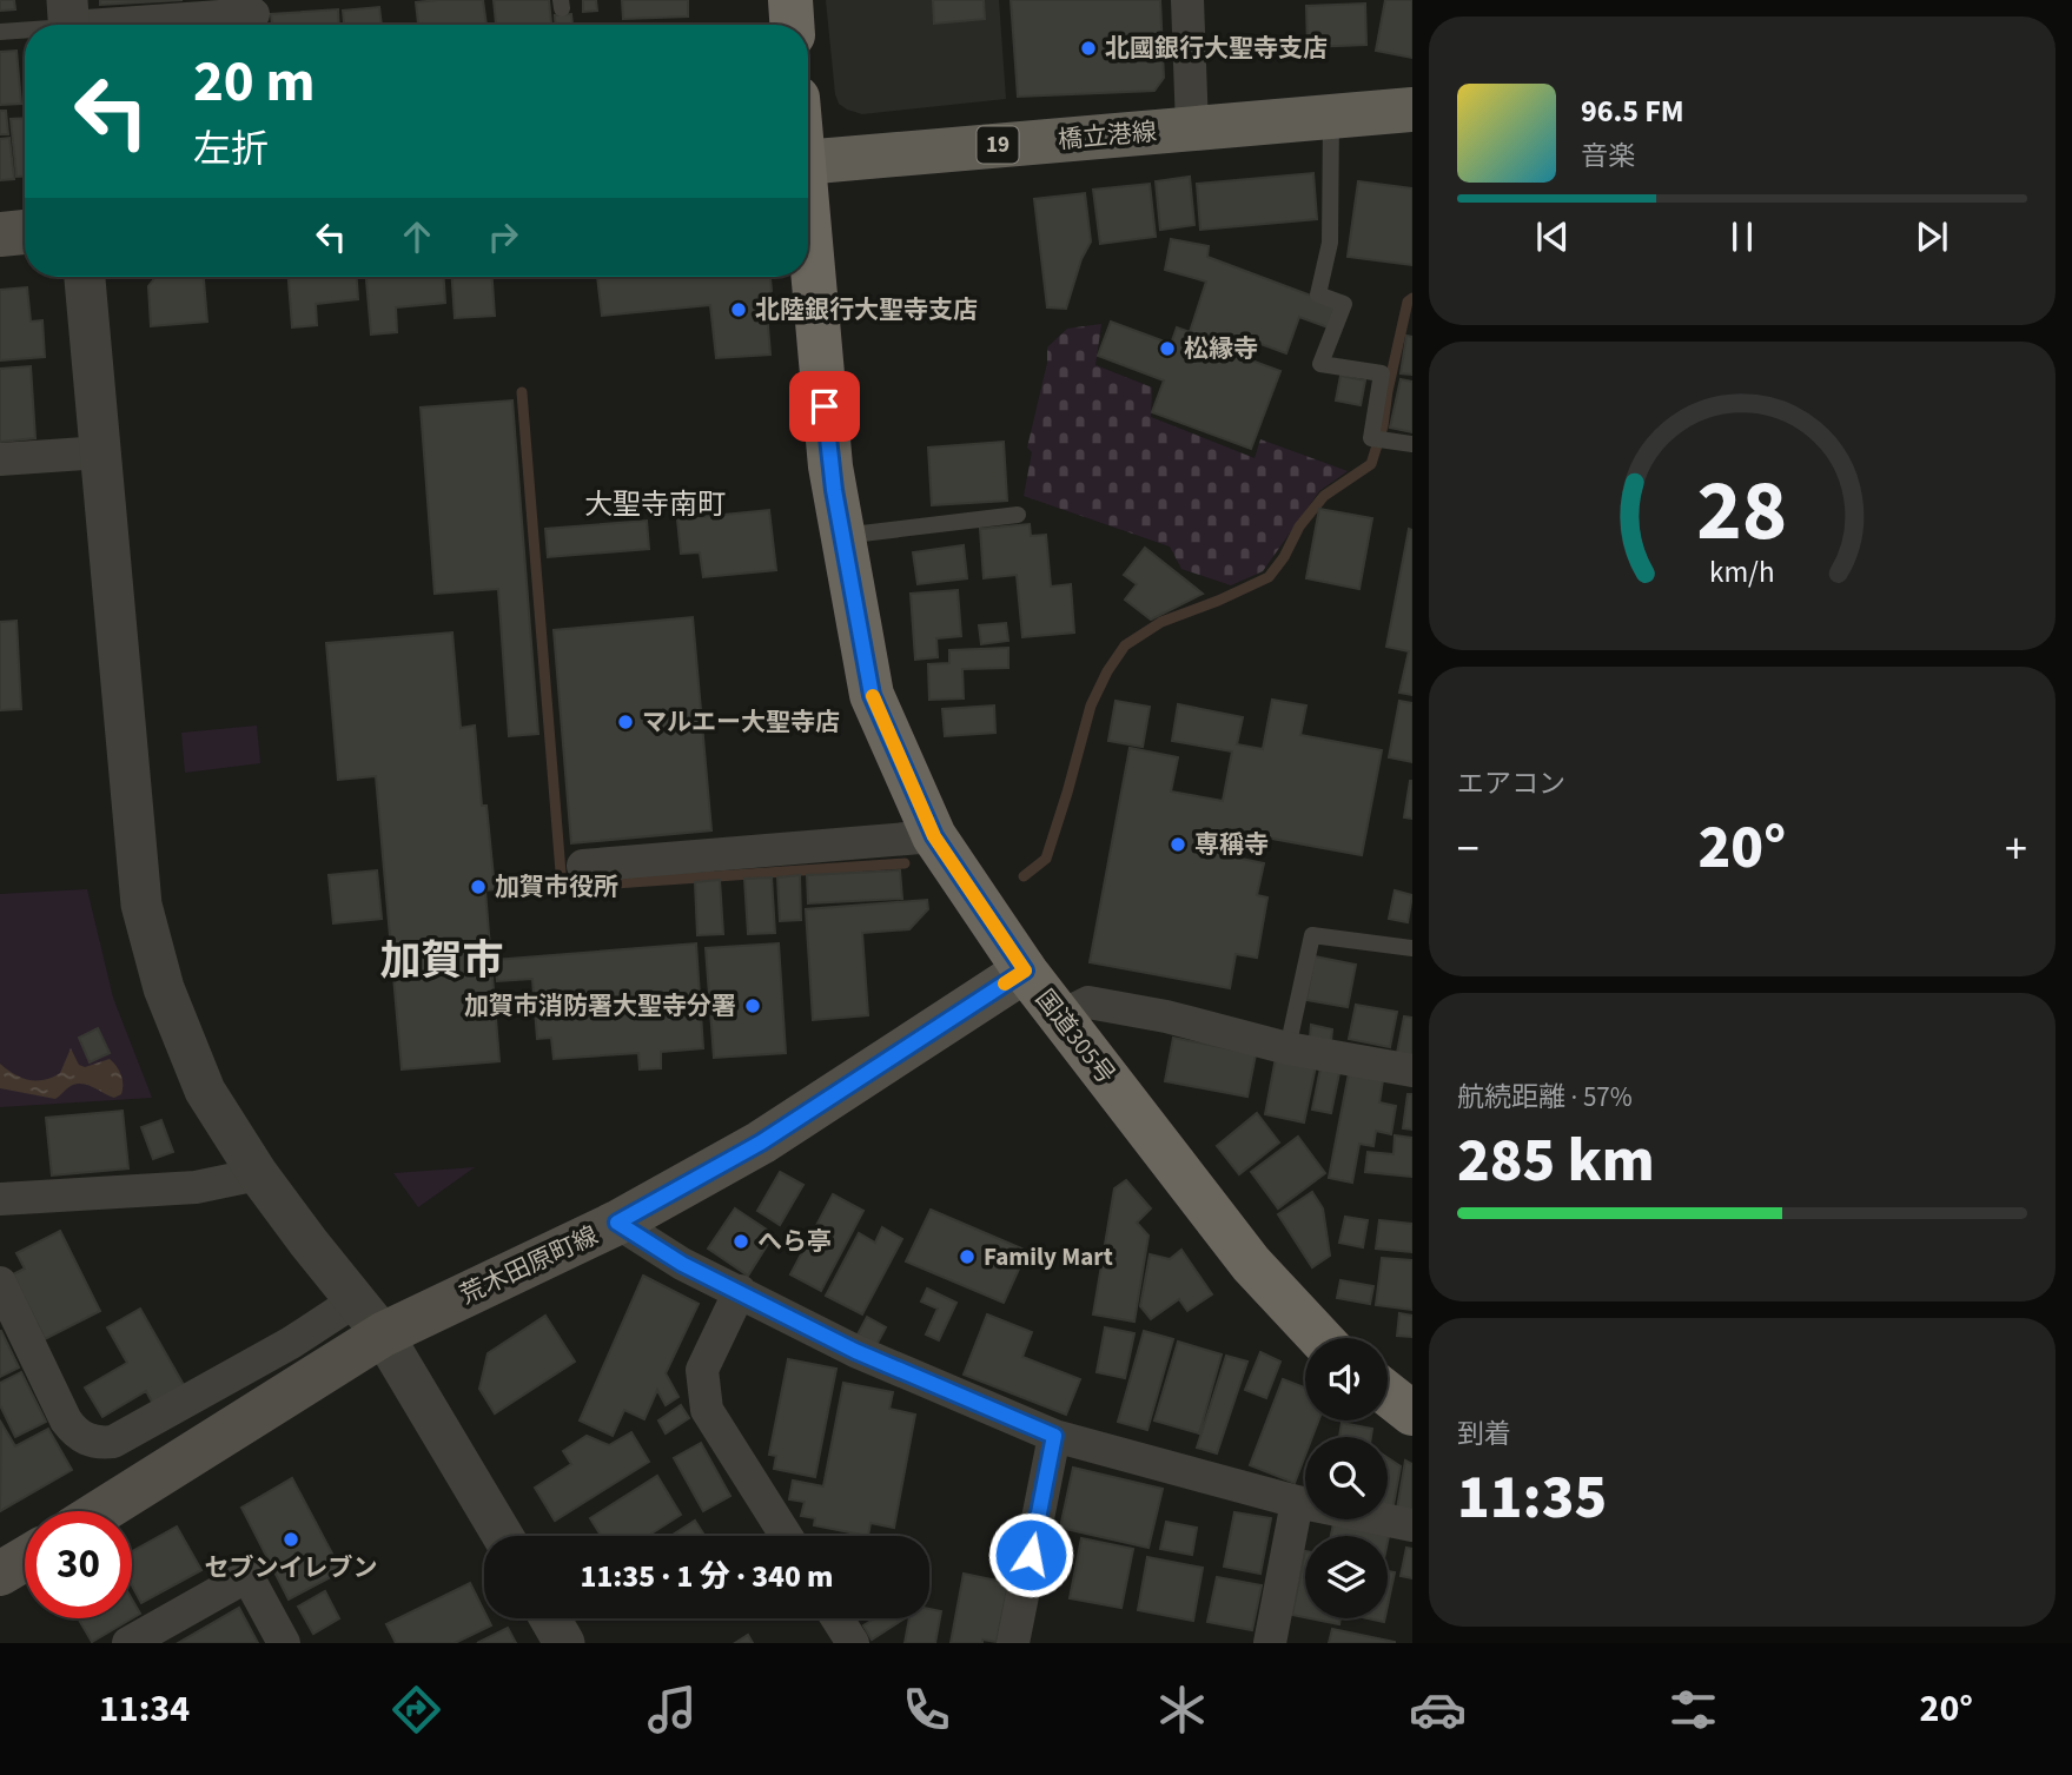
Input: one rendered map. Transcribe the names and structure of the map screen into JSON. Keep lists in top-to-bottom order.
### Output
{
  "streets": {
    "highway": ["国道305号"],
    "main road": ["橋立港線", "19", "荒木田原町線"]
  },
  "crossings": [
    ["国道305号", "荒木田原町線"]
  ],
  "districts": ["大聖寺南町", "加賀市"],
  "places": [
    "北國銀行大聖寺支店",
    "北陸銀行大聖寺支店",
    "松縁寺",
    "マルエー大聖寺店",
    "専稱寺",
    "加賀市役所",
    "加賀市消防署大聖寺分署",
    "へら亭",
    "Family Mart",
    "セブンイレブン"
  ],
  "page": {
    "turn": ["20 m", "左折"],
    "song": ["96.5 FM", "音楽"],
    "tile": [
      "エアコン",
      ["航続距離 · 57%", "285 km"],
      ["到着", "11:35"]
    ],
    "heat": ["−", "20°", "+"],
    "limit": "30",
    "trip": "11:35 · 1 分 · 340 m",
    "tabs": ["11:34", "20°"],
    "gauge": ["28", "km/h"]
  }
}
